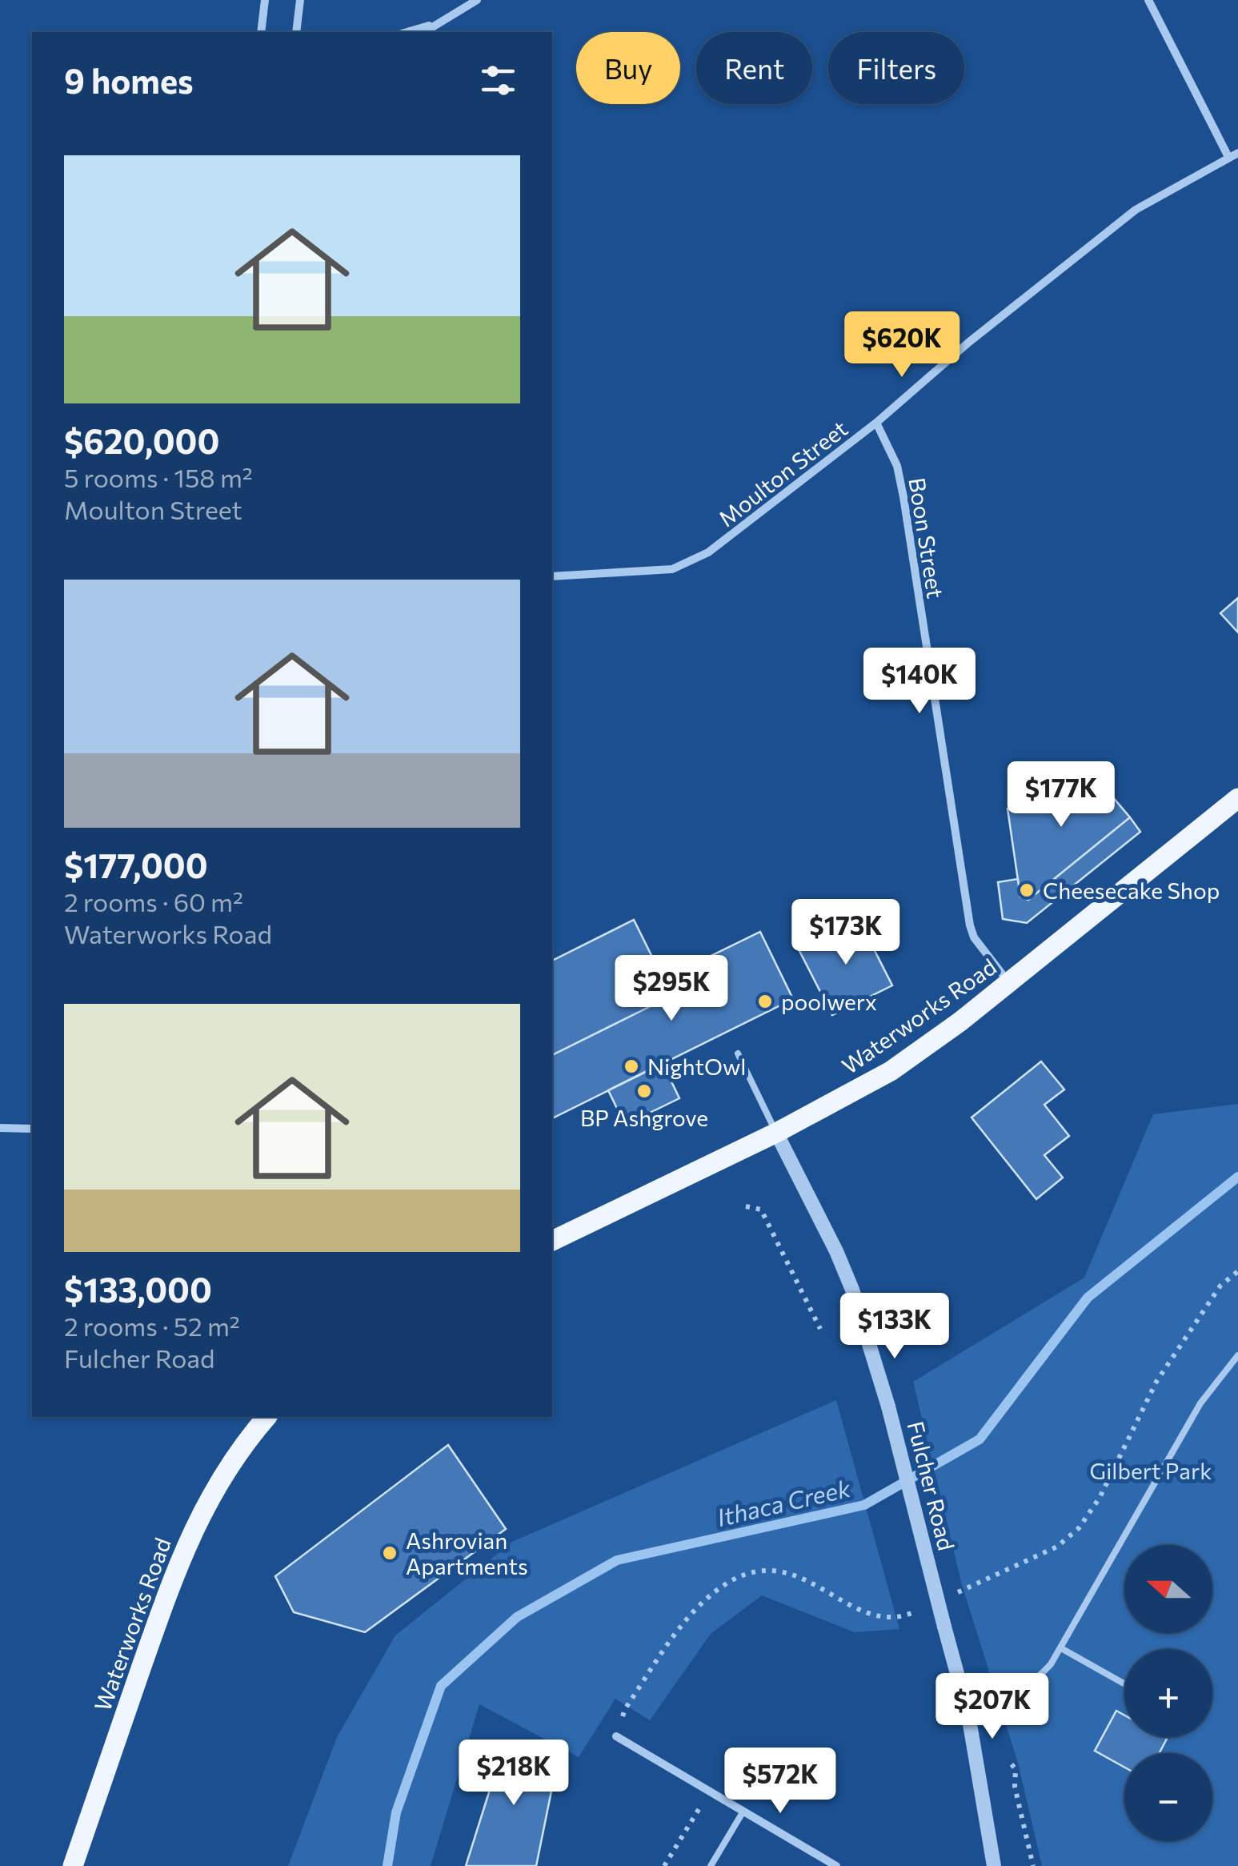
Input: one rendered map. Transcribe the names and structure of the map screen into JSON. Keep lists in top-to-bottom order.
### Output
{
  "streets": {
    "main road": ["Waterworks Road"],
    "street": ["Moulton Street", "Boon Street", "Fulcher Road"]
  },
  "crossings": [
    ["Moulton Street", "Boon Street"],
    ["Boon Street", "Waterworks Road"],
    ["Waterworks Road", "Fulcher Road"]
  ],
  "water": ["Ithaca Creek"],
  "parks": ["Gilbert Park"],
  "places": [
    "Cheesecake Shop",
    "poolwerx",
    "NightOwl",
    "BP Ashgrove",
    "Ashrovian Apartments"
  ],
  "north": "left",
  "page": {
    "chip": ["Buy", "Rent", "Filters"],
    "heading": "9 homes",
    "list": [
      {
        "name": "$620,000",
        "note": "5 rooms · 158 m² · Moulton Street"
      },
      {
        "name": "$177,000",
        "note": "2 rooms · 60 m² · Waterworks Road"
      },
      {
        "name": "$133,000",
        "note": "2 rooms · 52 m² · Fulcher Road"
      }
    ],
    "price": [
      "$620K",
      "$140K",
      "$177K",
      "$173K",
      "$295K",
      "$133K",
      "$207K",
      "$218K",
      "$572K"
    ],
    "map_buttons": ["+", "−"]
  }
}
